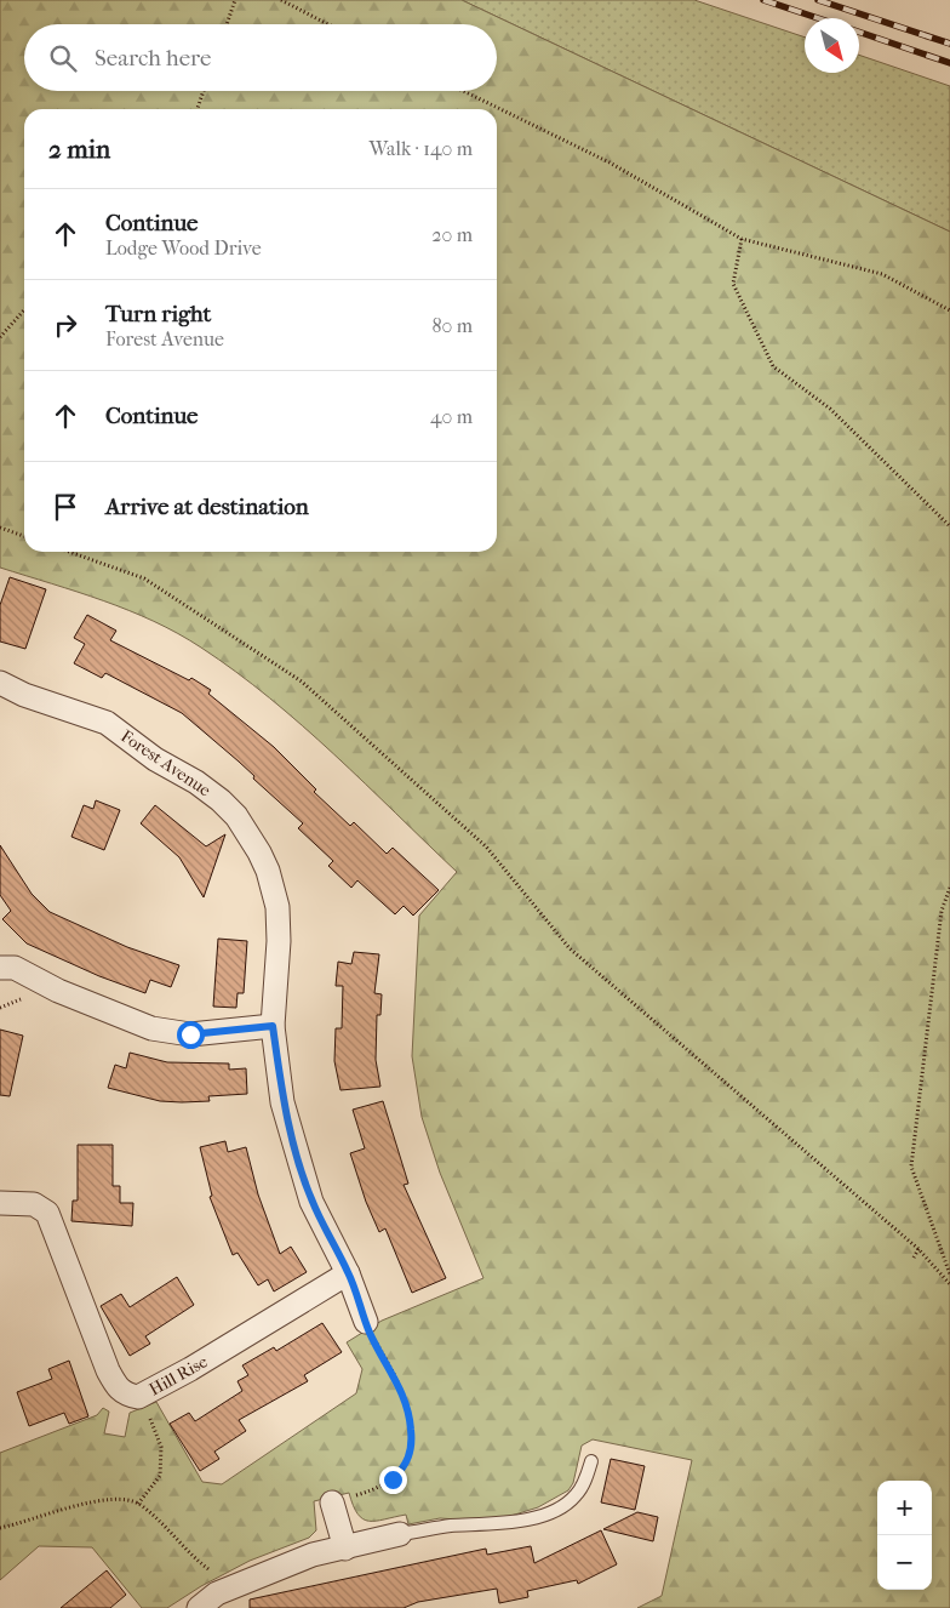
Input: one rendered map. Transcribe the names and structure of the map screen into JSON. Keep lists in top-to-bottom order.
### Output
{
  "streets": {
    "street": ["Forest Avenue", "Hill Rise"]
  },
  "crossings": [
    ["Forest Avenue", "Hill Rise"]
  ],
  "north": "bottom right",
  "page": {
    "search": "Search here",
    "heading": ["2 min", "Walk · 140 m"],
    "list": [
      ["Continue", "Lodge Wood Drive", "20 m"],
      ["Turn right", "Forest Avenue", "80 m"],
      ["Continue", "40 m"],
      "Arrive at destination"
    ],
    "map_buttons": ["+", "−"]
  }
}
